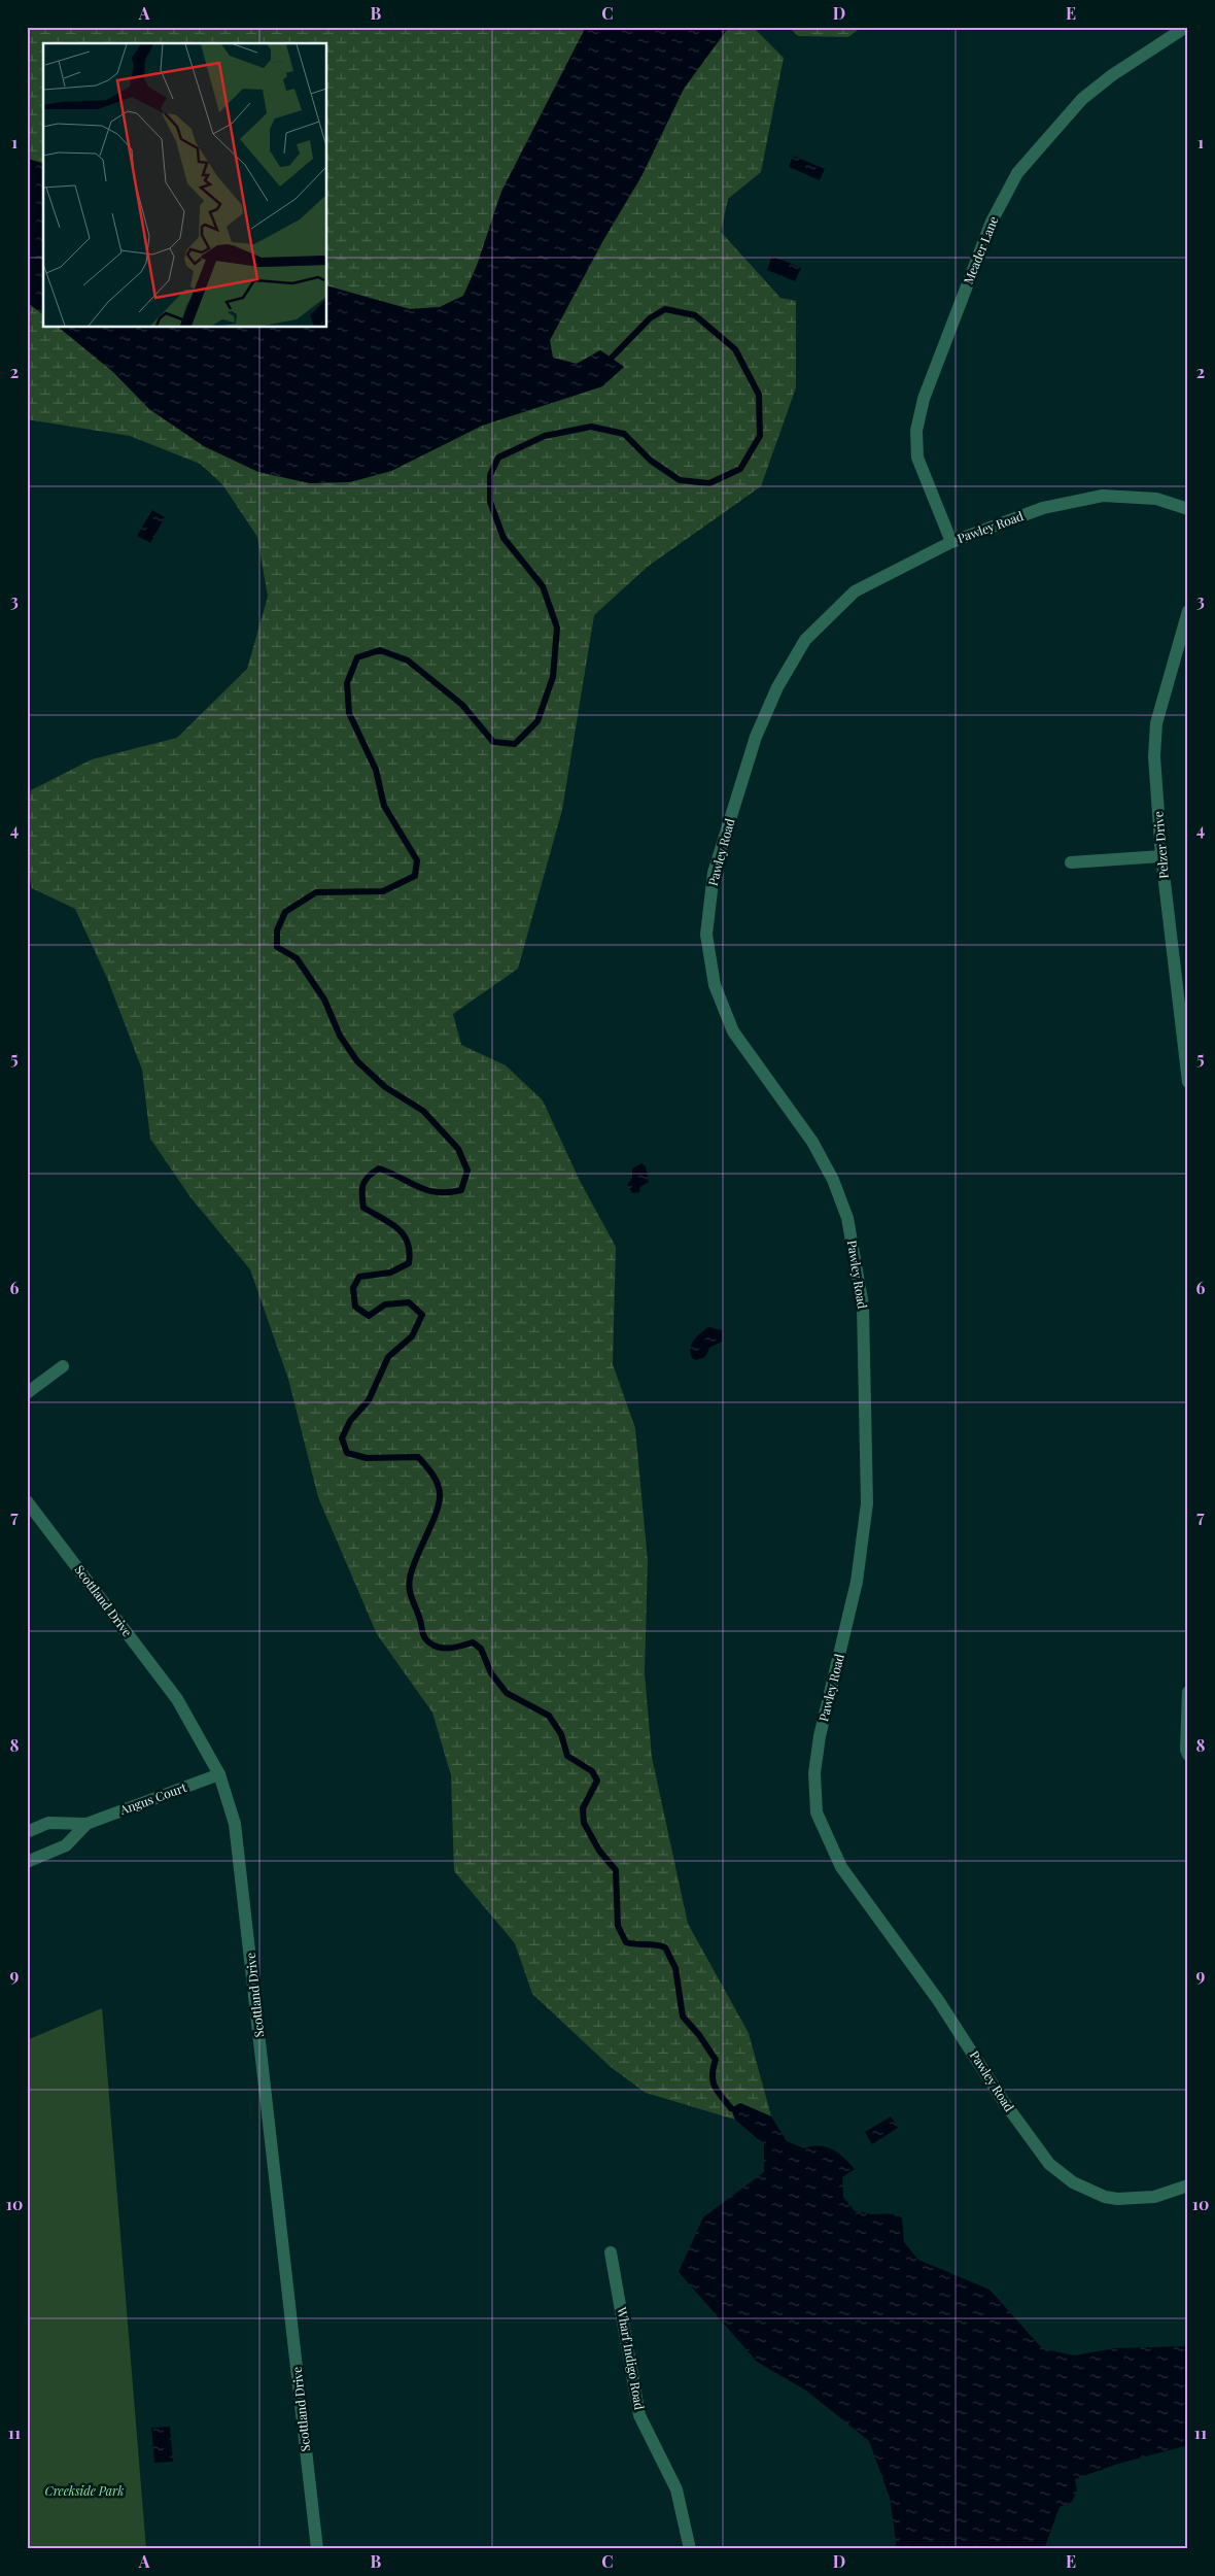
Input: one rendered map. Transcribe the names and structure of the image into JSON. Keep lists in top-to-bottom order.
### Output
{
  "streets": {
    "street": [
      "Meader Lane",
      "Pawley Road",
      "Pelzer Drive",
      "Scottland Drive",
      "Angus Court",
      "Wharf Indigo Road"
    ]
  },
  "crossings": [
    ["Meader Lane", "Pawley Road"],
    ["Scottland Drive", "Angus Court"]
  ],
  "parks": ["Creekside Park"],
  "grid": {
    "columns": [
      "A",
      "B",
      "C",
      "D",
      "E"
    ],
    "rows": [
      "1",
      "2",
      "3",
      "4",
      "5",
      "6",
      "7",
      "8",
      "9",
      "10",
      "11"
    ]
  }
}
